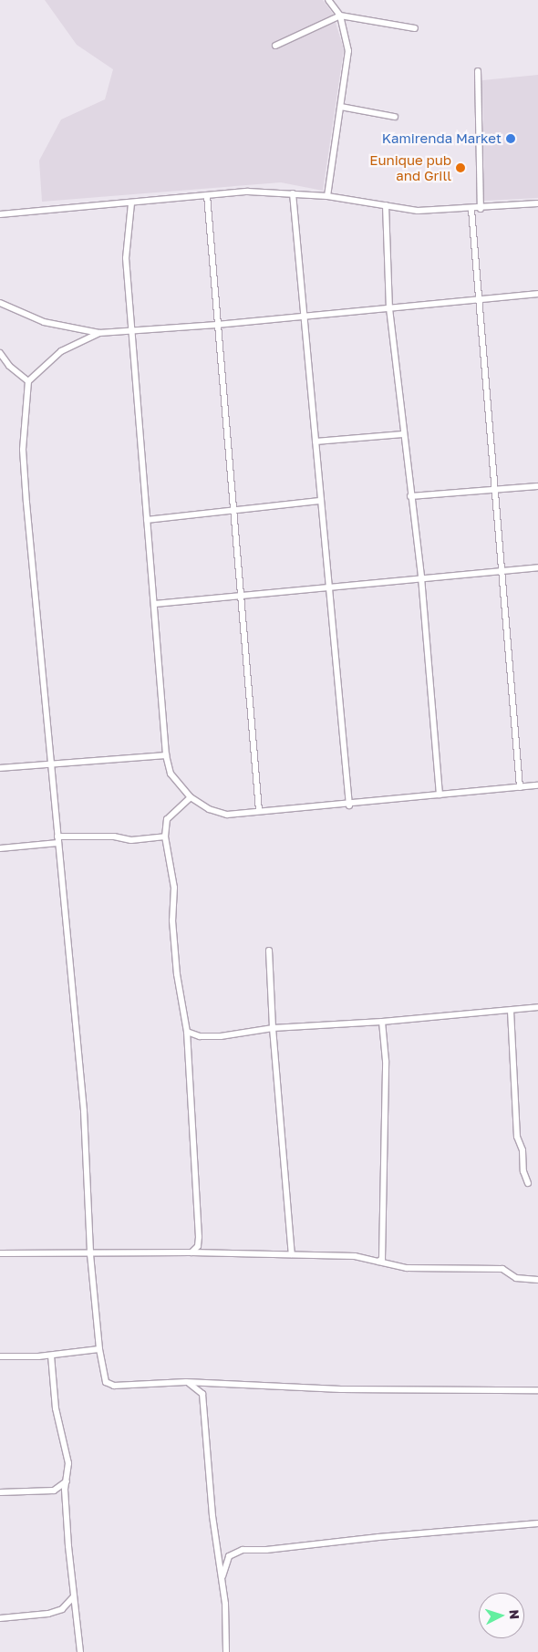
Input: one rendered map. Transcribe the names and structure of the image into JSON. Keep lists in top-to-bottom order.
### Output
{
  "places": ["Kamirenda Market", "Eunique pub and Grill"],
  "north": "right"
}
